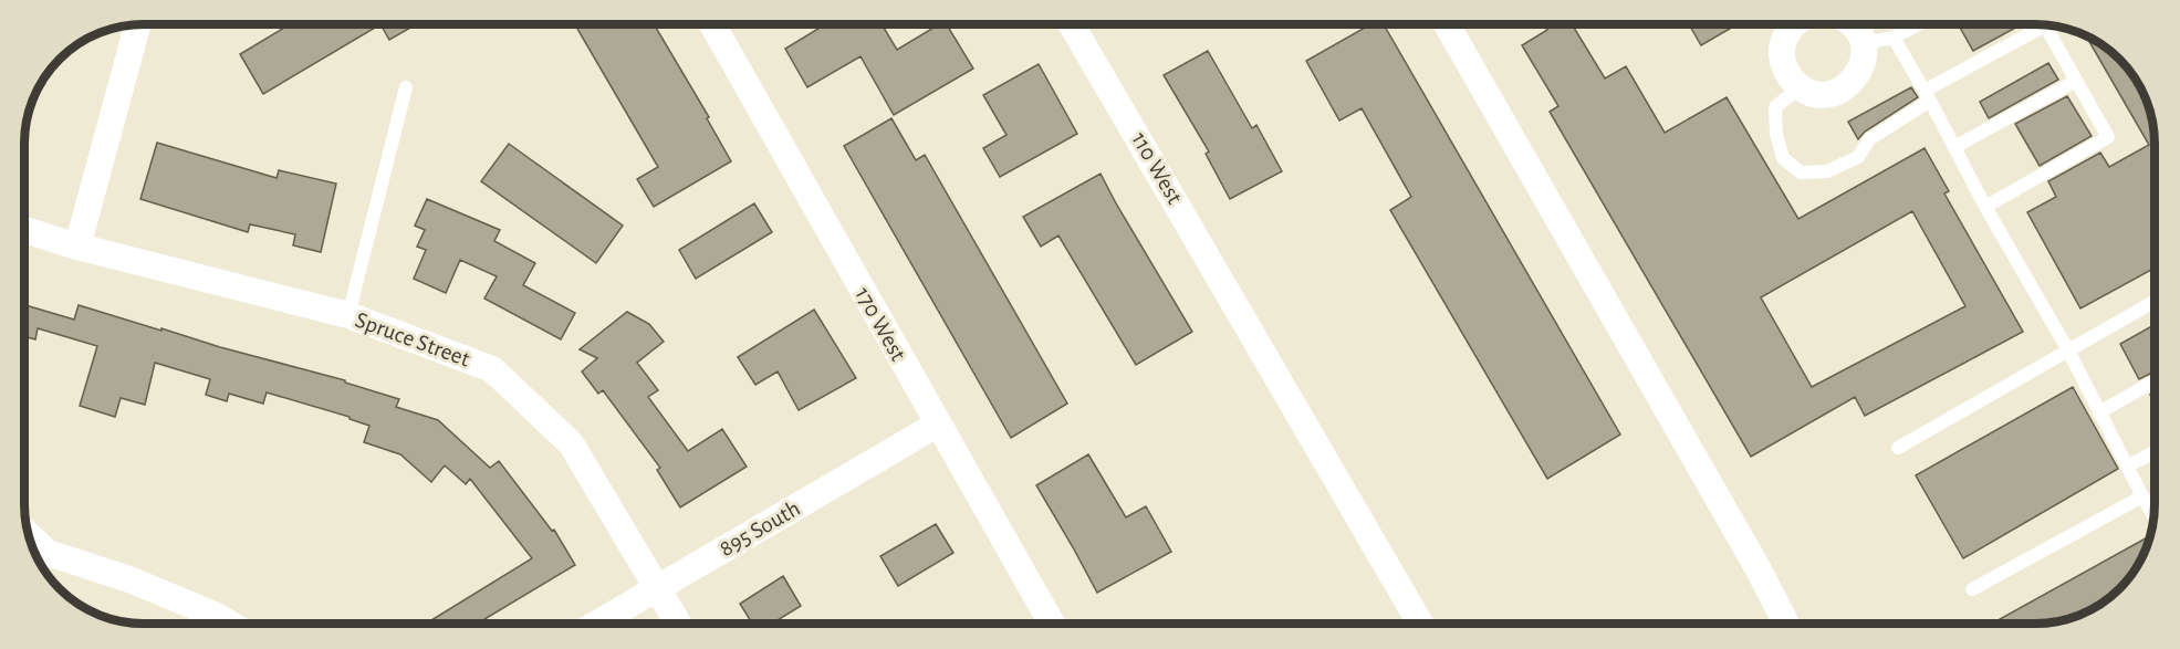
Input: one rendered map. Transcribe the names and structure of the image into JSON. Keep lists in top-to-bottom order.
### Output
{
  "streets": {
    "street": [
      "110 West",
      "170 West",
      "Spruce Street",
      "895 South"
    ]
  },
  "crossings": [
    ["170 West", "895 South"],
    ["Spruce Street", "895 South"]
  ]
}
